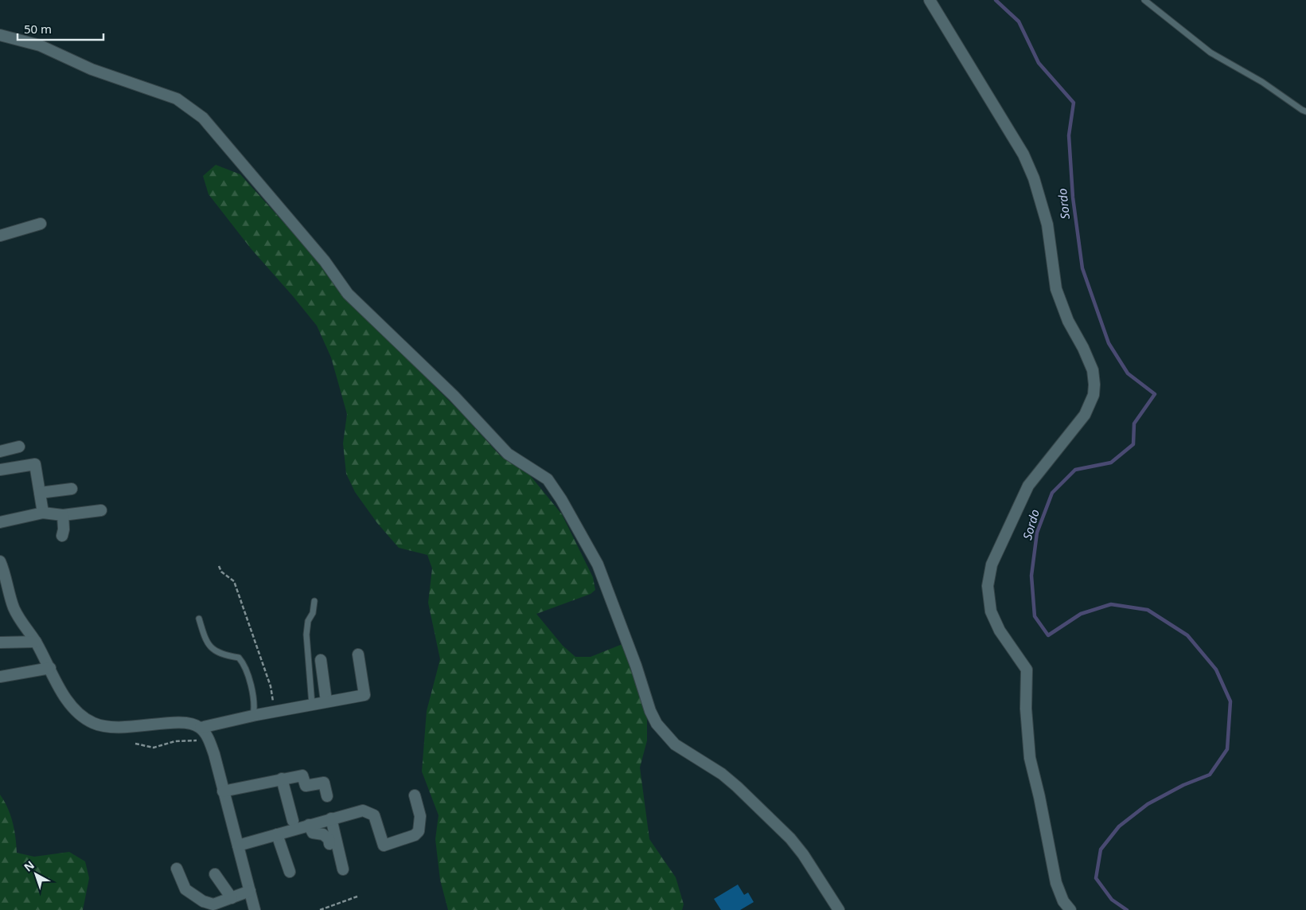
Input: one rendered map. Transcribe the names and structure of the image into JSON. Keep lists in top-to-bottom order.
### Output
{
  "water": ["Sordo"],
  "scale_bar": "50 m",
  "north": "top left"
}
